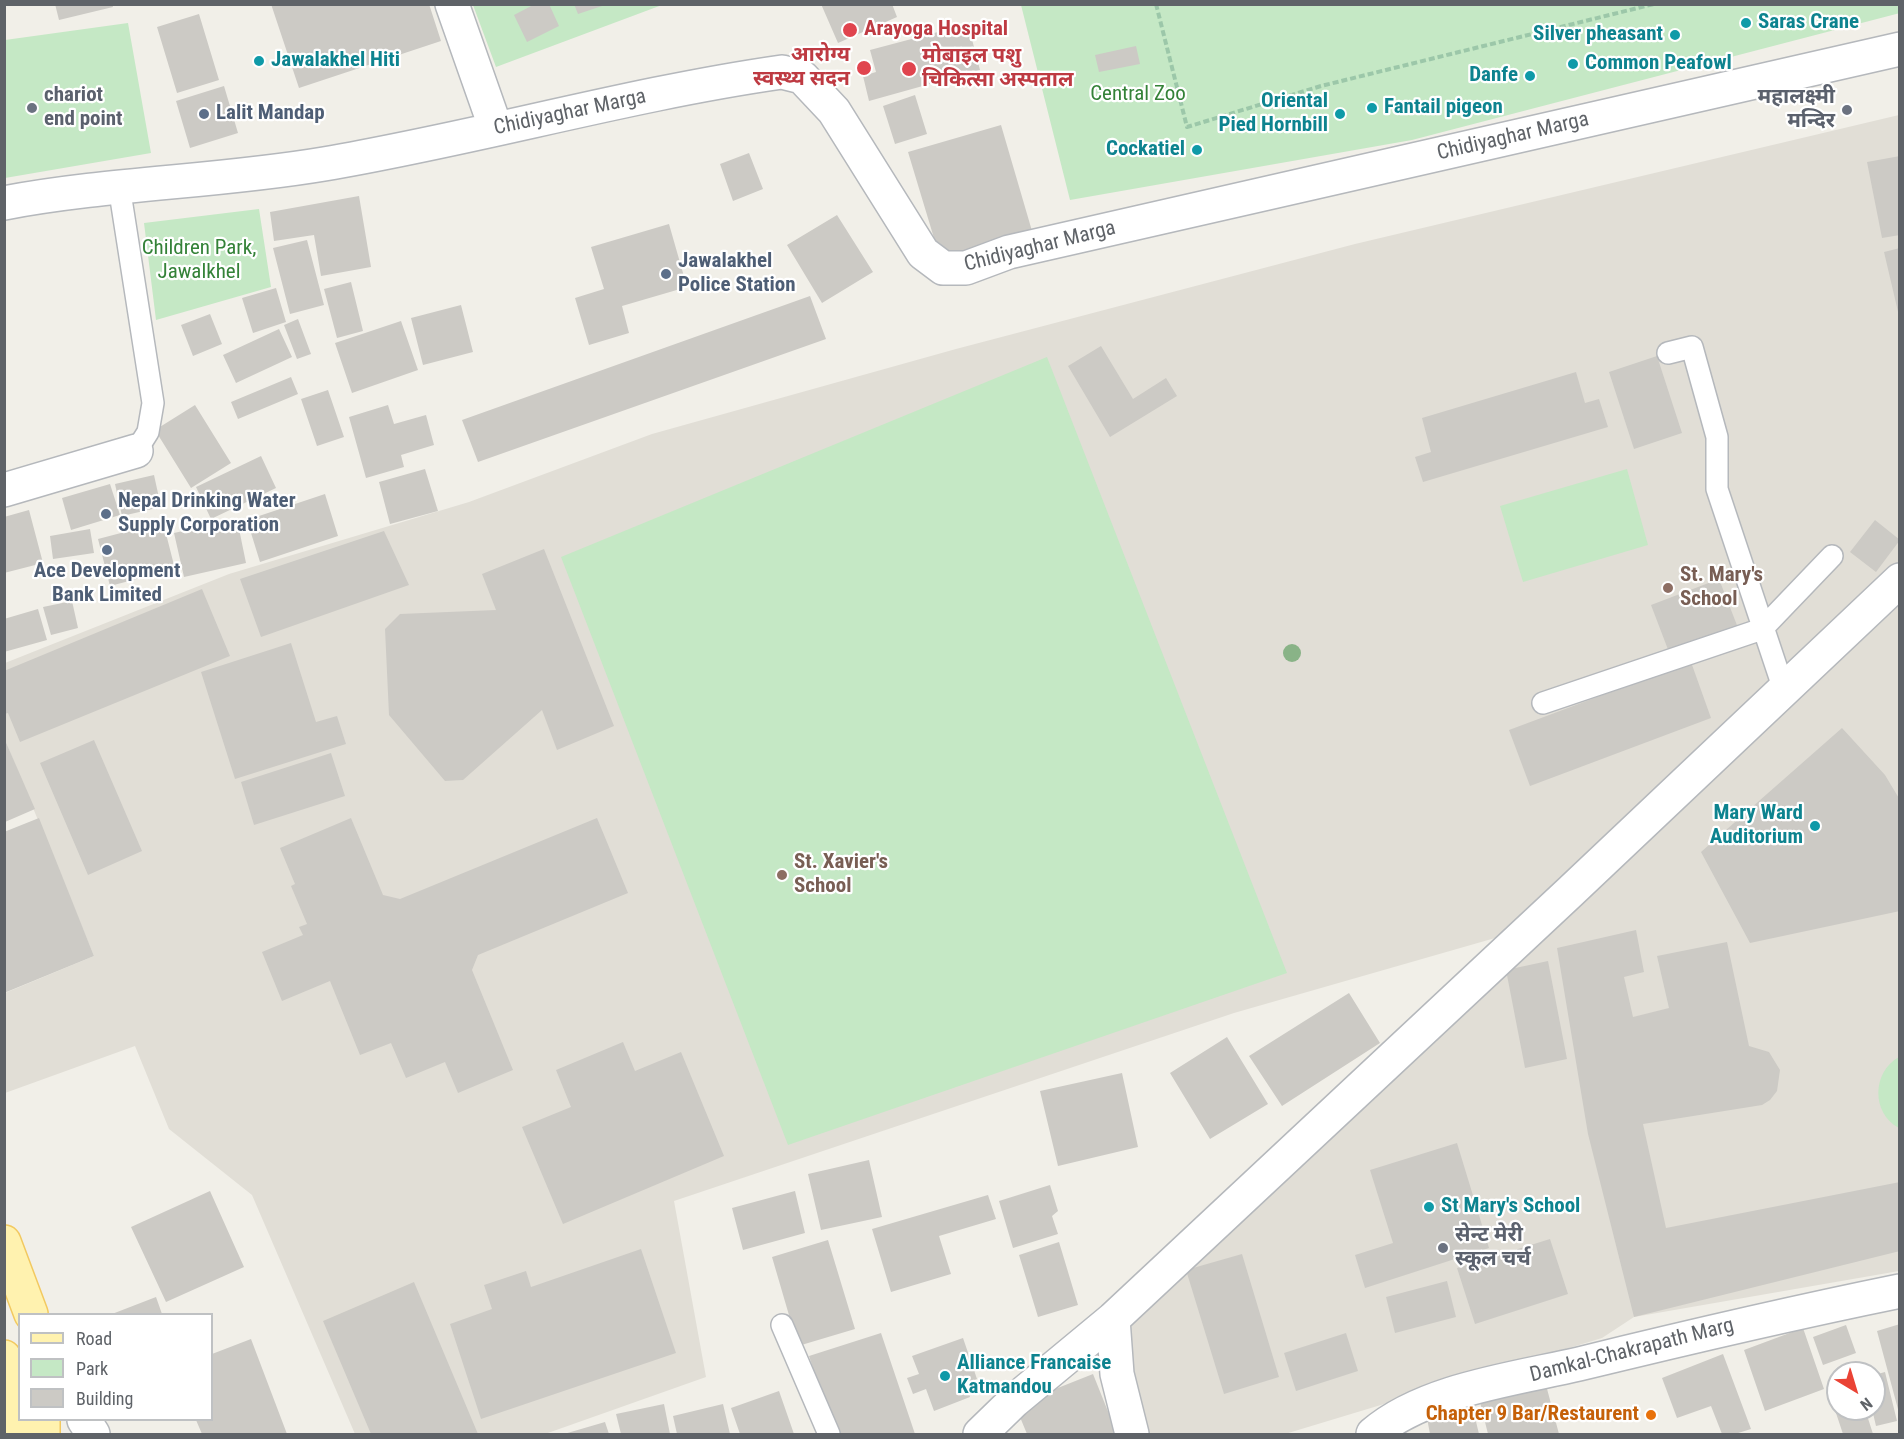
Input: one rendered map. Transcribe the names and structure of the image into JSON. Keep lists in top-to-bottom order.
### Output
{
  "streets": {
    "street": ["Chidiyaghar Marga", "Damkal-Chakrapath Marg"]
  },
  "parks": ["Central Zoo", "Children Park, Jawalkhel"],
  "places": [
    "Saras Crane",
    "Arayoga Hospital",
    "Silver pheasant",
    "Jawalakhel Hiti",
    "Common Peafowl",
    "आरोग्य स्वस्थ्य सदन",
    "मोबाइल पशु चिकित्सा अस्पताल",
    "Danfe",
    "chariot end point",
    "Fantail pigeon",
    "महालक्ष्मी मन्दिर",
    "Lalit Mandap",
    "Oriental Pied Hornbill",
    "Cockatiel",
    "Jawalakhel Police Station",
    "Nepal Drinking Water Supply Corporation",
    "Ace Development Bank Limited",
    "St. Mary's School",
    "Mary Ward Auditorium",
    "St. Xavier's School",
    "St Mary's School",
    "सेन्ट मेरी स्कूल चर्च",
    "Alliance Francaise Katmandou",
    "Chapter 9 Bar/Restaurent"
  ],
  "legend": ["Road", "Park", "Building"],
  "north": "bottom right"
}
